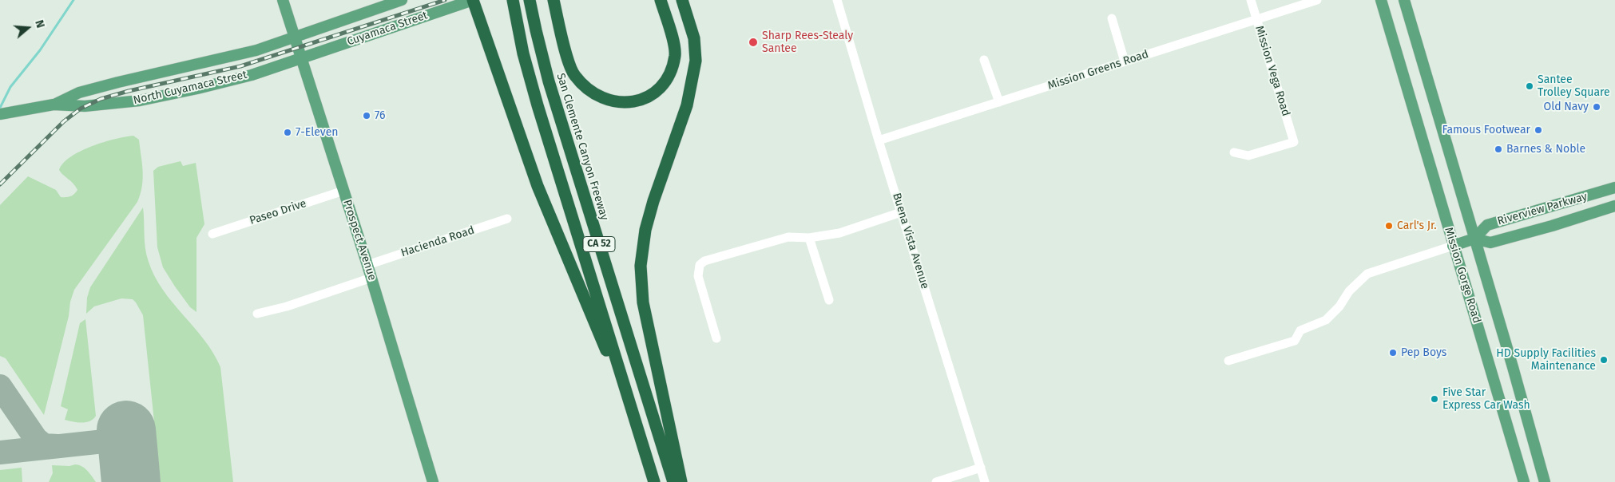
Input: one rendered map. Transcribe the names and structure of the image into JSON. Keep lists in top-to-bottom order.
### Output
{
  "streets": {
    "highway": ["San Clemente Canyon Freeway", "CA 52"],
    "main road": [
      "Cuyamaca Street",
      "North Cuyamaca Street",
      "Riverview Parkway",
      "Prospect Avenue",
      "Mission Gorge Road"
    ],
    "street": [
      "Mission Greens Road",
      "Mission Vega Road",
      "Paseo Drive",
      "Buena Vista Avenue",
      "Hacienda Road"
    ]
  },
  "crossings": [
    ["Cuyamaca Street", "North Cuyamaca Street"],
    ["Cuyamaca Street", "Prospect Avenue"],
    ["Mission Greens Road", "Mission Vega Road"],
    ["Mission Greens Road", "Buena Vista Avenue"],
    ["North Cuyamaca Street", "Prospect Avenue"],
    ["Riverview Parkway", "Mission Gorge Road"],
    ["Paseo Drive", "Prospect Avenue"],
    ["Prospect Avenue", "Hacienda Road"]
  ],
  "places": [
    "Sharp Rees-Stealy Santee",
    "Santee Trolley Square",
    "Old Navy",
    "76",
    "Famous Footwear",
    "7-Eleven",
    "Barnes & Noble",
    "Carl's Jr.",
    "Pep Boys",
    "HD Supply Facilities Maintenance",
    "Five Star Express Car Wash"
  ],
  "north": "right"
}
